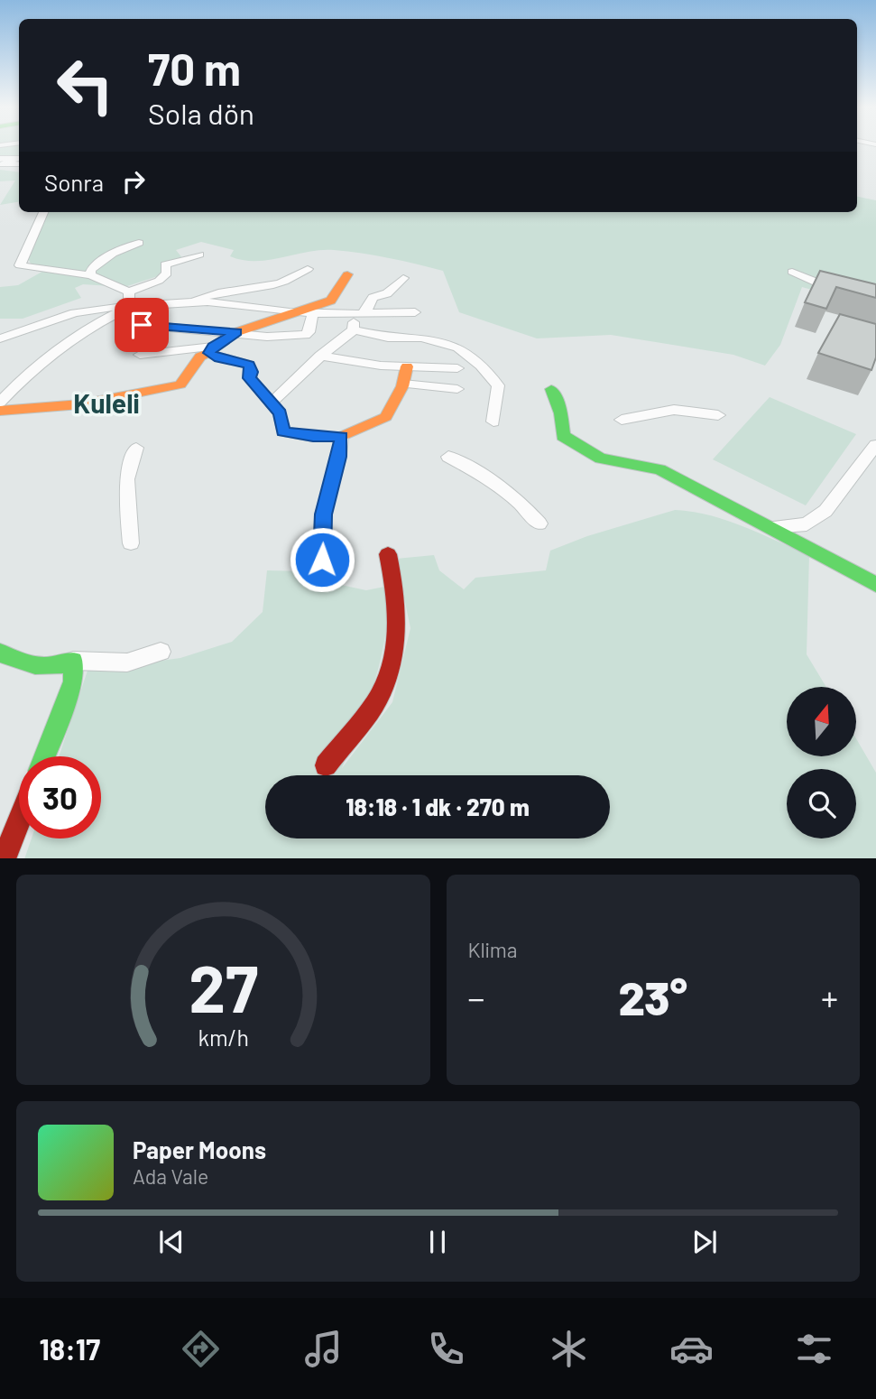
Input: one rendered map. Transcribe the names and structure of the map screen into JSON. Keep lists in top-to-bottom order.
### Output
{
  "districts": ["Kuleli"],
  "north": "top",
  "page": {
    "turn": ["70 m", "Sola dön"],
    "then": "Sonra",
    "limit": "30",
    "trip": "18:18 · 1 dk · 270 m",
    "tile": "Klima",
    "heat": ["−", "23°", "+"],
    "song": ["Paper Moons", "Ada Vale"],
    "tabs": "18:17",
    "gauge": ["27", "km/h"]
  }
}
